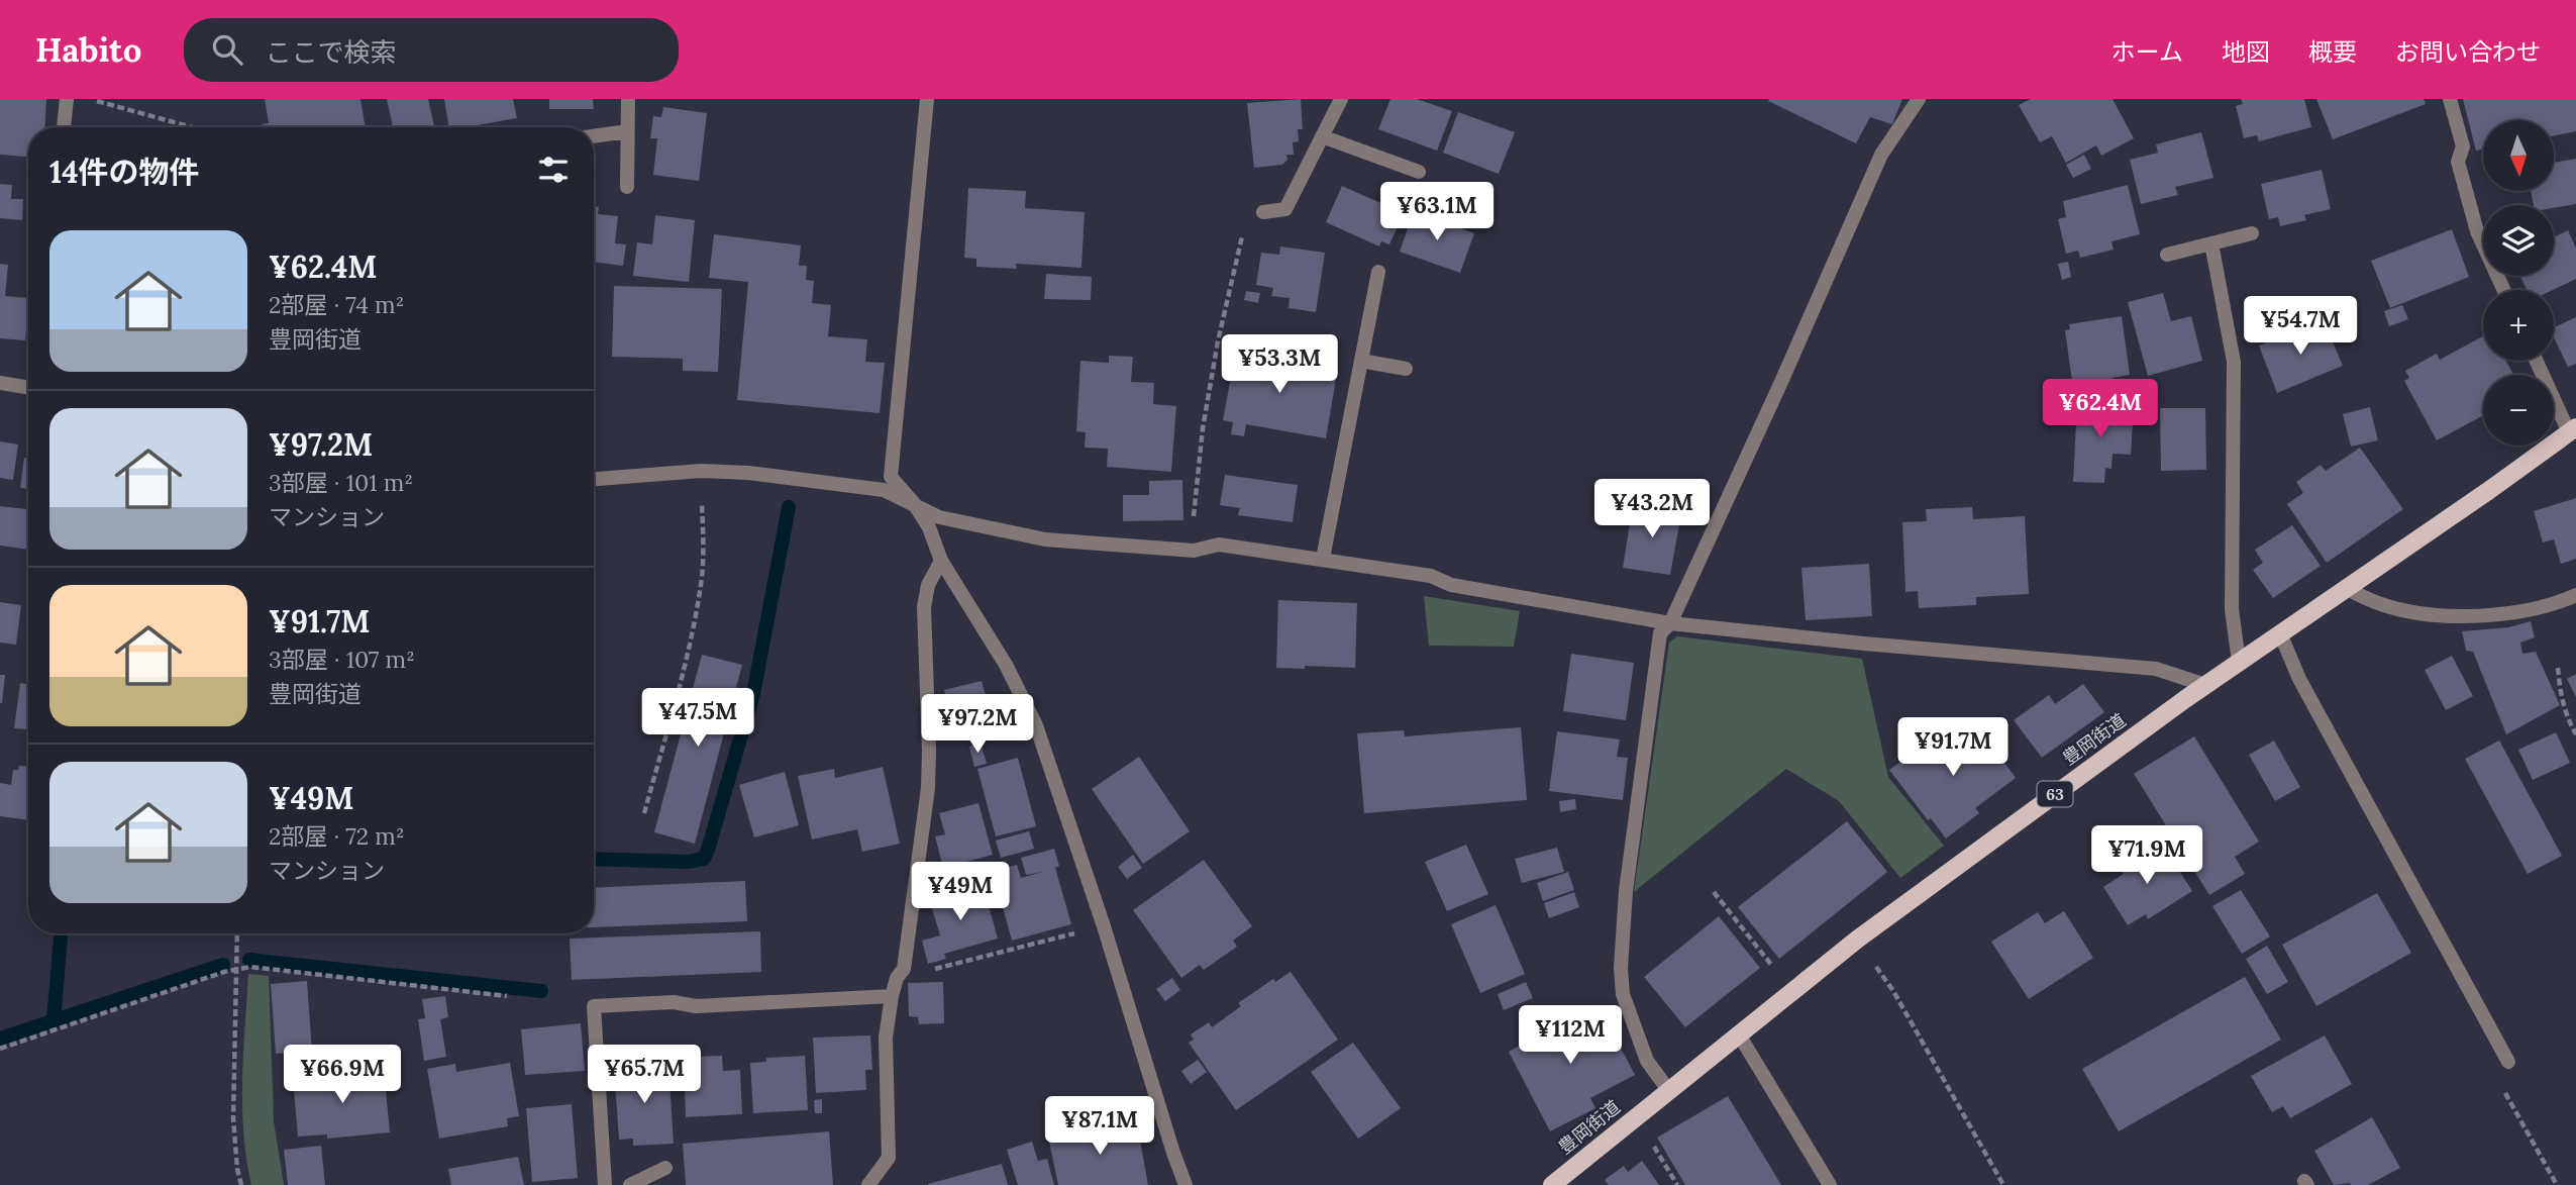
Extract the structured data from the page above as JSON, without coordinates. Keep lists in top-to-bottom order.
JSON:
{
  "streets": {
    "main road": ["豊岡街道", "63"]
  },
  "north": "bottom",
  "page": {
    "header": "Habito",
    "search": "ここで検索",
    "nav": [
      "ホーム",
      "地図",
      "概要",
      "お問い合わせ"
    ],
    "map_buttons": ["+", "−"],
    "heading": "14件の物件",
    "price": [
      "¥63.1M",
      "¥54.7M",
      "¥53.3M",
      "¥62.4M",
      "¥43.2M",
      "¥47.5M",
      "¥97.2M",
      "¥91.7M",
      "¥71.9M",
      "¥49M",
      "¥112M",
      "¥66.9M",
      "¥65.7M",
      "¥87.1M"
    ],
    "list": [
      {
        "name": "¥62.4M",
        "note": "2部屋 · 74 m² · 豊岡街道"
      },
      {
        "name": "¥97.2M",
        "note": "3部屋 · 101 m² · マンション"
      },
      {
        "name": "¥91.7M",
        "note": "3部屋 · 107 m² · 豊岡街道"
      },
      {
        "name": "¥49M",
        "note": "2部屋 · 72 m² · マンション"
      }
    ]
  }
}
